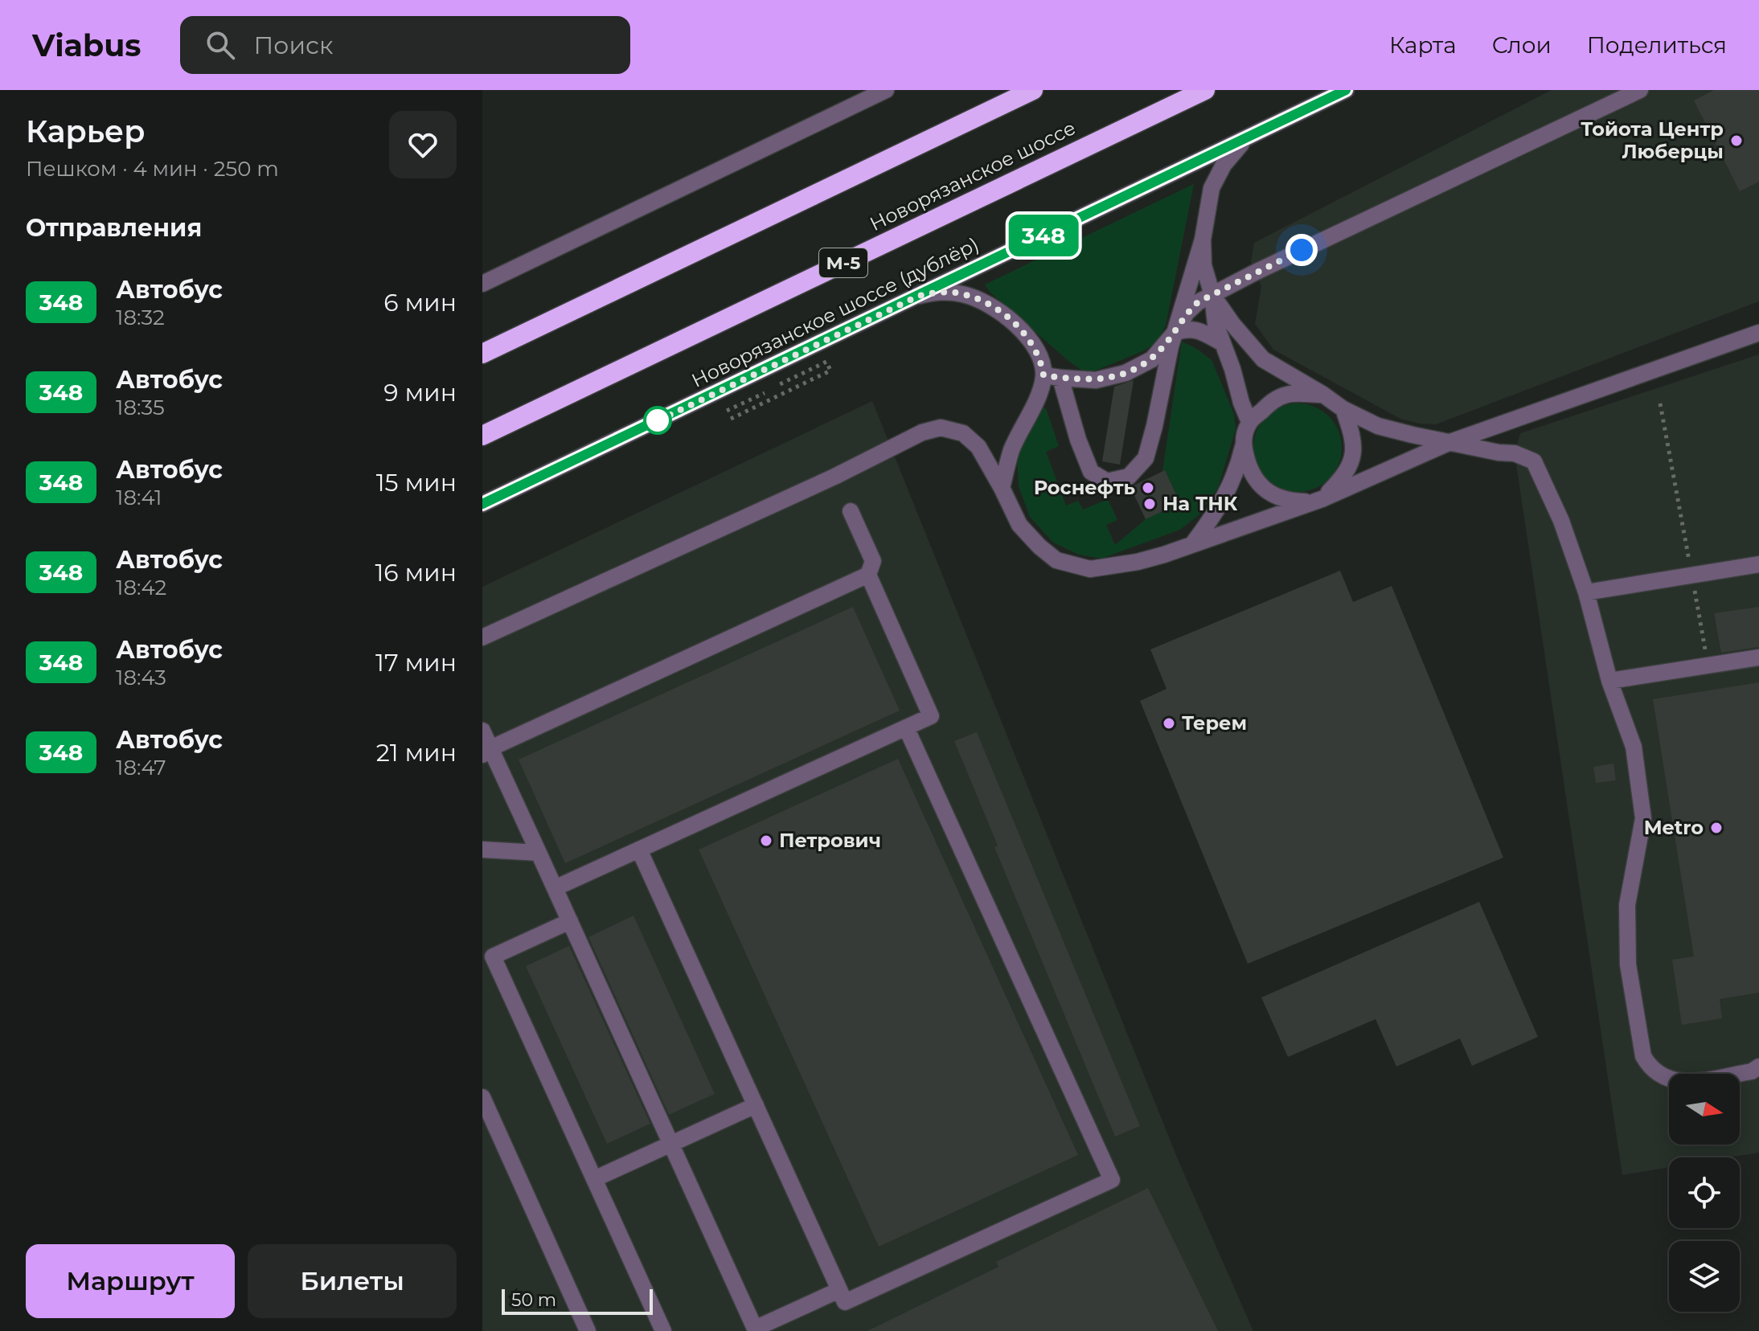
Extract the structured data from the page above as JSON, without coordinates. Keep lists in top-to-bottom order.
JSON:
{
  "streets": {
    "highway": ["Новорязанское шоссе", "М-5"],
    "street": ["Новорязанское шоссе (дублёр)"]
  },
  "places": [
    "Тойота Центр Люберцы",
    "Роснефть",
    "На ТНК",
    "Терем",
    "Metro",
    "Петрович"
  ],
  "lines": ["bus line 348"],
  "scale_bar": "50 m",
  "north": "right",
  "page": {
    "header": "Viabus",
    "search": "Поиск",
    "nav": ["Карта", "Слои", "Поделиться"],
    "heading": [
      ["Карьер", "Пешком · 4 мин · 250 m"],
      "Отправления"
    ],
    "on_map": "348",
    "list": [
      {
        "mark": "348",
        "name": "Автобус",
        "note": "18:32",
        "value": "6 мин"
      },
      {
        "mark": "348",
        "name": "Автобус",
        "note": "18:35",
        "value": "9 мин"
      },
      {
        "mark": "348",
        "name": "Автобус",
        "note": "18:41",
        "value": "15 мин"
      },
      {
        "mark": "348",
        "name": "Автобус",
        "note": "18:42",
        "value": "16 мин"
      },
      {
        "mark": "348",
        "name": "Автобус",
        "note": "18:43",
        "value": "17 мин"
      },
      {
        "mark": "348",
        "name": "Автобус",
        "note": "18:47",
        "value": "21 мин"
      }
    ],
    "buttons": ["Маршрут", "Билеты"],
    "scale": "50 m"
  }
}
